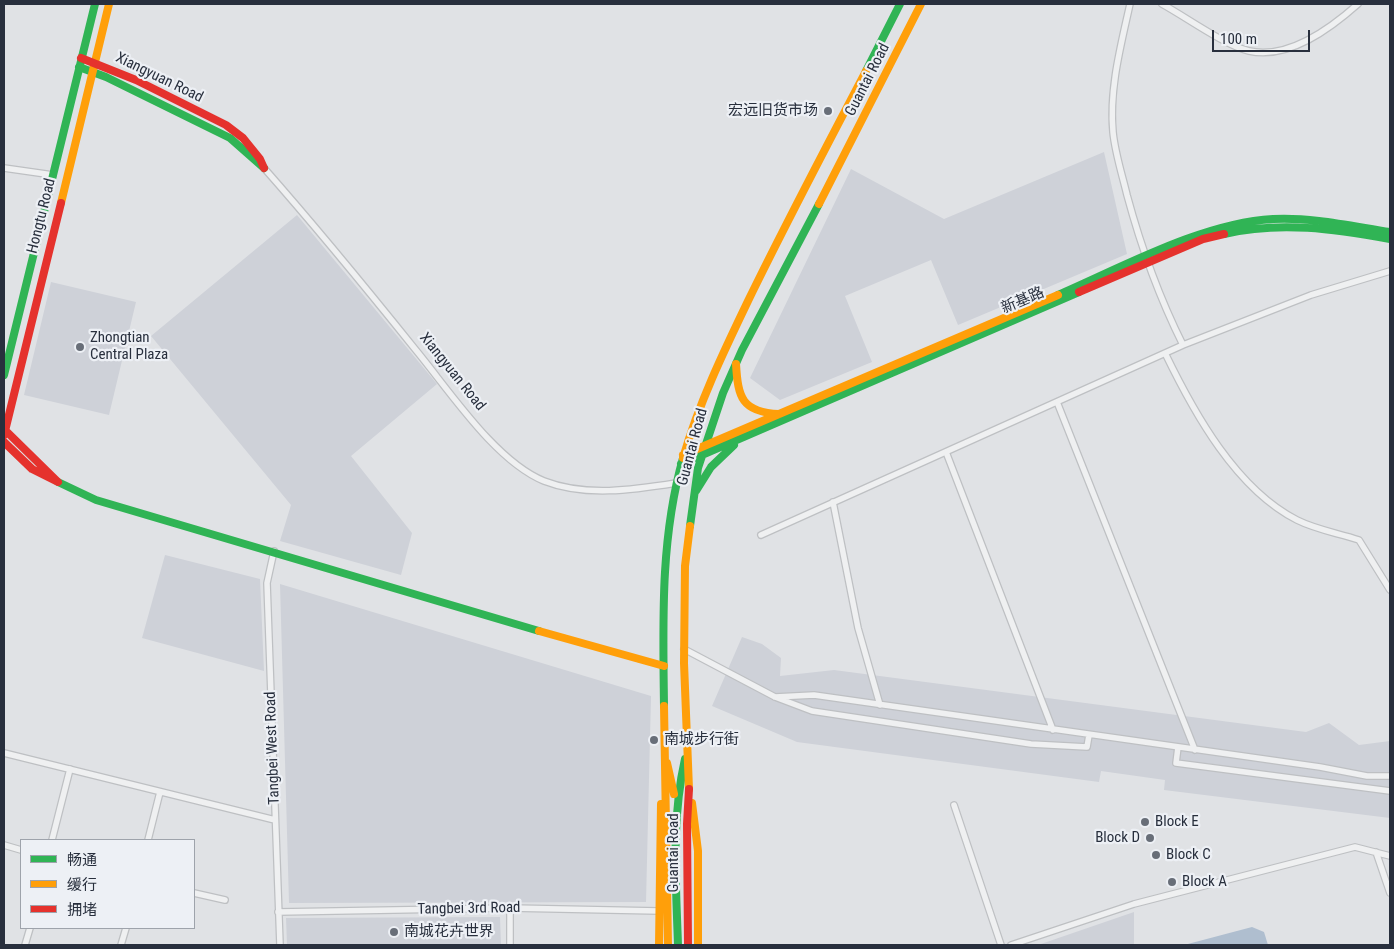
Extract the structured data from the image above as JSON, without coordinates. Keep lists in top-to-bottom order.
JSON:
{
  "streets": {
    "main road": [
      "Xiangyuan Road",
      "Guantai Road",
      "Hongtu Road",
      "新基路"
    ],
    "street": ["Tangbei West Road", "Tangbei 3rd Road"]
  },
  "crossings": [
    ["Xiangyuan Road", "Guantai Road"],
    ["Xiangyuan Road", "Hongtu Road"],
    ["Guantai Road", "新基路"],
    ["Tangbei West Road", "Tangbei 3rd Road"]
  ],
  "places": [
    "宏远旧货市场",
    "Zhongtian Central Plaza",
    "南城步行街",
    "Block E",
    "Block D",
    "Block C",
    "Block A",
    "南城花卉世界"
  ],
  "legend": ["畅通", "缓行", "拥堵"],
  "scale_bar": "100 m"
}
